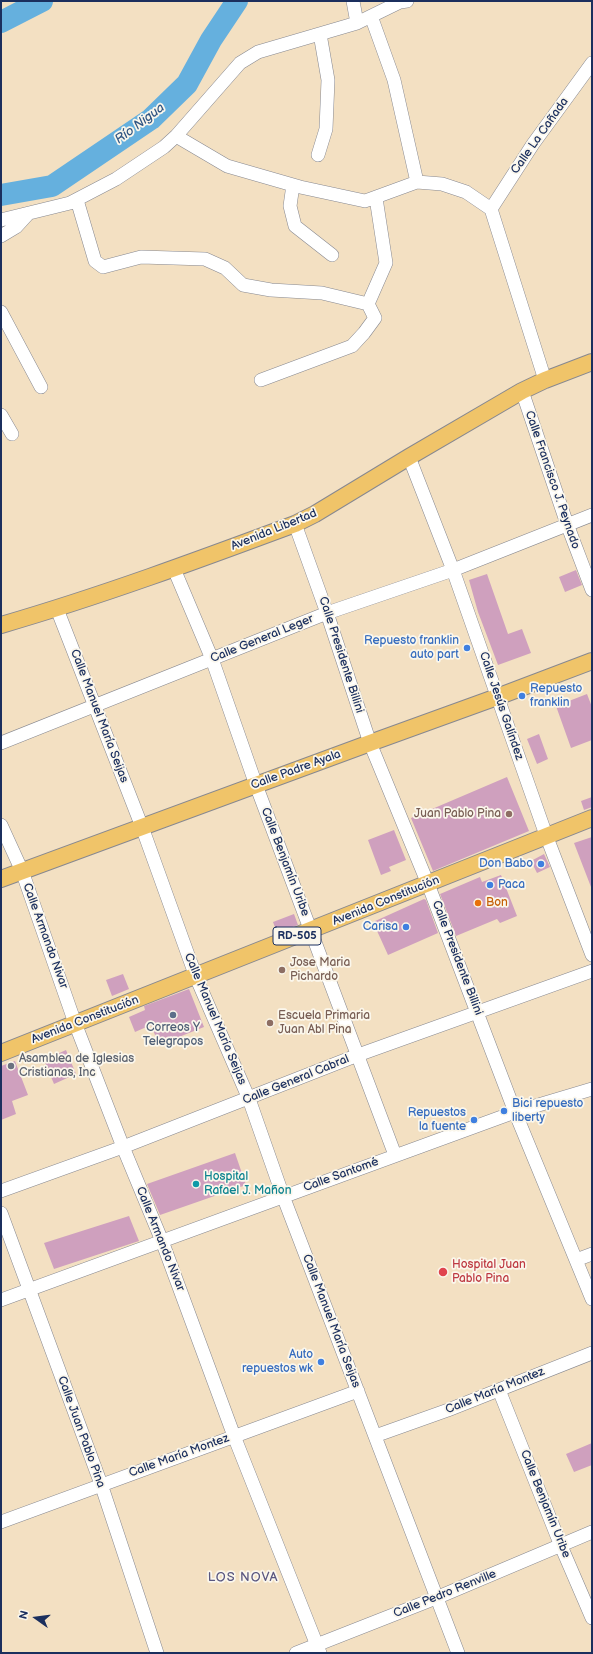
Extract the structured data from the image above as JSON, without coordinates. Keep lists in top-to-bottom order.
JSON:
{
  "streets": {
    "main road": [
      "Avenida Libertad",
      "Calle Padre Ayala",
      "Avenida Constitución",
      "RD-505"
    ],
    "street": [
      "Calle La Cañada",
      "Calle Francisco J. Peynado",
      "Calle General Leger",
      "Calle Presidente Billini",
      "Calle Jesús Galíndez",
      "Calle Manuel María Seijas",
      "Calle Benjamín Uribe",
      "Calle Armando Nivar",
      "Calle General Cabral",
      "Calle Santomé",
      "Calle María Montez",
      "Calle Juan Pablo Pina",
      "Calle Pedro Renville"
    ]
  },
  "crossings": [
    ["Calle Francisco J. Peynado", "Avenida Libertad"],
    ["Calle Francisco J. Peynado", "Calle General Leger"],
    ["Avenida Libertad", "Calle Presidente Billini"],
    ["Avenida Libertad", "Calle Jesús Galíndez"],
    ["Avenida Libertad", "Calle Manuel María Seijas"],
    ["Avenida Libertad", "Calle Benjamín Uribe"],
    ["Calle General Leger", "Calle Presidente Billini"],
    ["Calle General Leger", "Calle Jesús Galíndez"],
    ["Calle General Leger", "Calle Manuel María Seijas"],
    ["Calle General Leger", "Calle Benjamín Uribe"],
    ["Calle Presidente Billini", "Calle Padre Ayala"],
    ["Calle Presidente Billini", "Avenida Constitución"],
    ["Calle Presidente Billini", "Calle General Cabral"],
    ["Calle Presidente Billini", "Calle Santomé"],
    ["Calle Jesús Galíndez", "Calle Padre Ayala"],
    ["Calle Jesús Galíndez", "Avenida Constitución"],
    ["Calle Manuel María Seijas", "Calle Padre Ayala"],
    ["Calle Manuel María Seijas", "Avenida Constitución"],
    ["Calle Manuel María Seijas", "Calle General Cabral"],
    ["Calle Manuel María Seijas", "Calle Santomé"],
    ["Calle Manuel María Seijas", "Calle María Montez"],
    ["Calle Manuel María Seijas", "Calle Pedro Renville"],
    ["Calle Padre Ayala", "Calle Benjamín Uribe"],
    ["Calle Padre Ayala", "Calle Armando Nivar"],
    ["Calle Benjamín Uribe", "Avenida Constitución"],
    ["Calle Benjamín Uribe", "Calle General Cabral"],
    ["Calle Benjamín Uribe", "Calle Santomé"],
    ["Calle Benjamín Uribe", "Calle María Montez"],
    ["Calle Benjamín Uribe", "Calle Pedro Renville"],
    ["Avenida Constitución", "Calle Armando Nivar"],
    ["Calle Armando Nivar", "Calle General Cabral"],
    ["Calle Armando Nivar", "Calle Santomé"],
    ["Calle Armando Nivar", "Calle María Montez"],
    ["Calle Armando Nivar", "Calle Pedro Renville"],
    ["Calle Santomé", "Calle Juan Pablo Pina"],
    ["Calle María Montez", "Calle Juan Pablo Pina"]
  ],
  "districts": ["LOS NOVA"],
  "water": ["Río Nigua"],
  "places": [
    "Repuesto franklin auto part",
    "Repuesto franklin",
    "Juan Pablo Pina",
    "Don Babo",
    "Paca",
    "Bon",
    "Carisa",
    "Jose Maria Pichardo",
    "Correos Y Telegrapos",
    "Escuela Primaria Juan Abl Pina",
    "Asamblea de Iglesias Cristianas, Inc",
    "Bici repuesto liberty",
    "Repuestos la fuente",
    "Hospital Rafael J. Mañon",
    "Hospital Juan Pablo Pina",
    "Auto repuestos wk"
  ],
  "north": "left"
}
